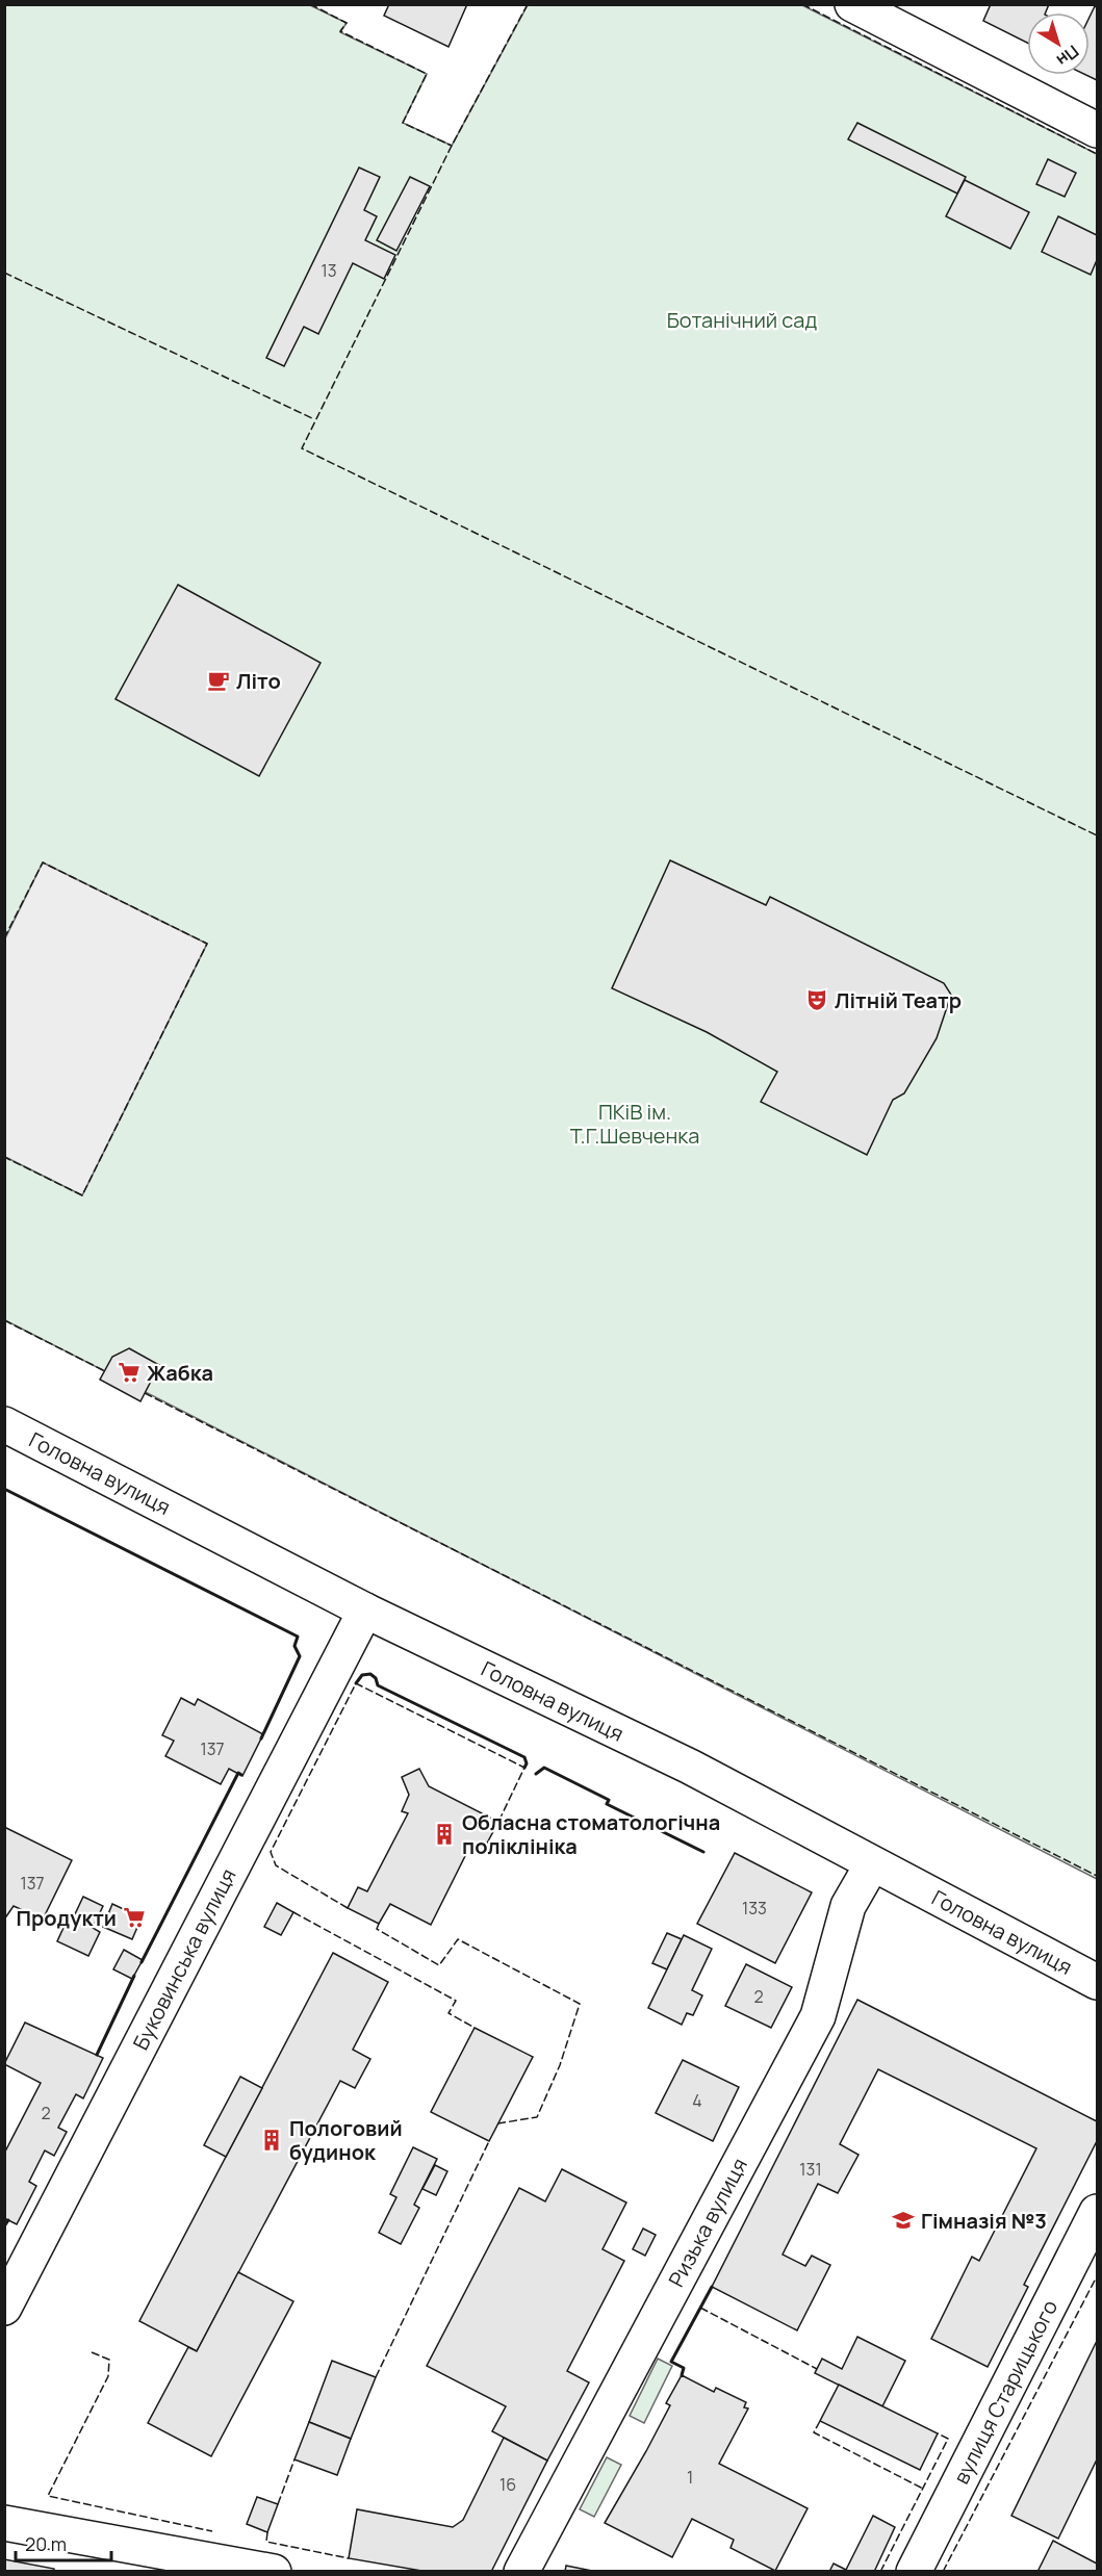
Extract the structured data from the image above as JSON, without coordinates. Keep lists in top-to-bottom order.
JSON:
{
  "streets": {
    "street": [
      "Головна вулиця",
      "Буковинська вулиця",
      "Ризька вулиця",
      "вулиця Старицького"
    ]
  },
  "crossings": [
    ["Головна вулиця", "Буковинська вулиця"],
    ["Головна вулиця", "Ризька вулиця"]
  ],
  "parks": ["Ботанічний сад", "ПКіВ ім. Т.Г.Шевченка"],
  "places": {
    "cafe": ["Літо"],
    "theatre": ["Літній Театр"],
    "supermarket": ["Жабка", "Продукти"],
    "building": ["Обласна стоматологічна поліклініка", "Пологовий будинок"],
    "school or university": ["Гімназія №3"]
  },
  "house_numbers": [
    "13",
    "137",
    "137",
    "133",
    "2",
    "4",
    "2",
    "131",
    "1",
    "16"
  ],
  "scale_bar": "20 m",
  "north": "bottom right"
}
